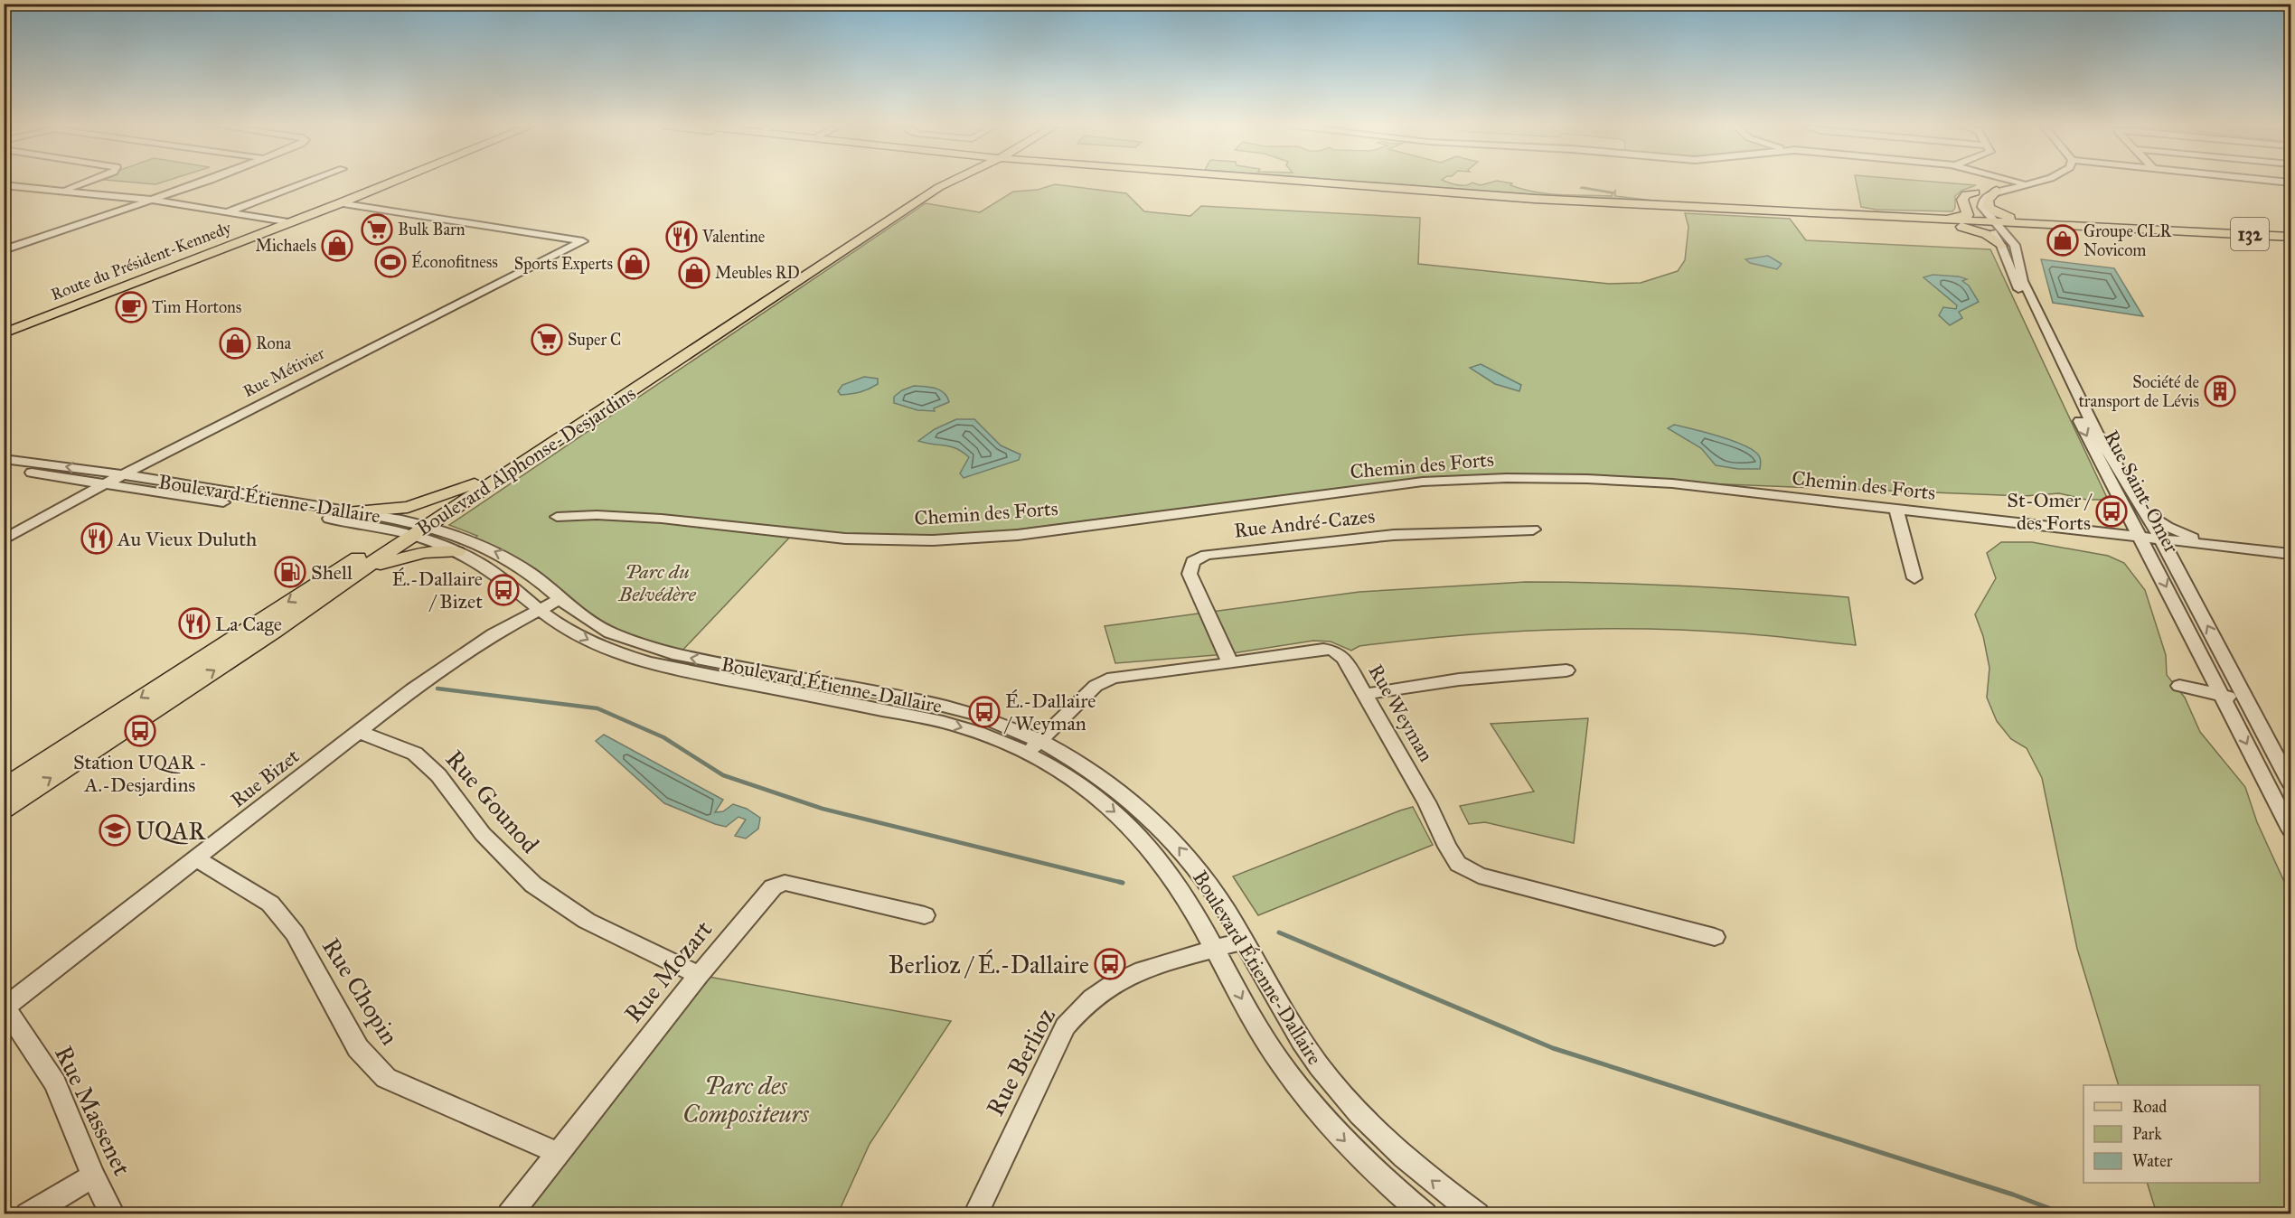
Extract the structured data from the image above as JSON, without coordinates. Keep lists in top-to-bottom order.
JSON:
{
  "streets": {
    "main road": ["132", "Route du Président-Kennedy", "Boulevard Alphonse-Desjardins"],
    "street": [
      "Rue Métivier",
      "Chemin des Forts",
      "Rue Saint-Omer",
      "Boulevard Étienne-Dallaire",
      "Rue André-Cazes",
      "Rue Weyman",
      "Rue Bizet",
      "Rue Gounod",
      "Rue Mozart",
      "Rue Chopin",
      "Rue Berlioz",
      "Rue Massenet"
    ]
  },
  "crossings": [
    ["132", "Rue Saint-Omer"],
    ["Route du Président-Kennedy", "Rue Métivier"],
    ["Rue Métivier", "Boulevard Étienne-Dallaire"],
    ["Boulevard Alphonse-Desjardins", "Boulevard Étienne-Dallaire"],
    ["Chemin des Forts", "Rue Saint-Omer"],
    ["Boulevard Étienne-Dallaire", "Rue Weyman"],
    ["Boulevard Étienne-Dallaire", "Rue Bizet"],
    ["Boulevard Étienne-Dallaire", "Rue Berlioz"],
    ["Rue André-Cazes", "Rue Weyman"],
    ["Rue Bizet", "Rue Gounod"],
    ["Rue Bizet", "Rue Chopin"],
    ["Rue Bizet", "Rue Massenet"],
    ["Rue Gounod", "Rue Mozart"],
    ["Rue Mozart", "Rue Chopin"]
  ],
  "parks": ["Parc du Belvédère", "Parc des Compositeurs"],
  "places": {
    "supermarket": ["Bulk Barn", "Super C"],
    "restaurant": ["Valentine", "Au Vieux Duluth", "La Cage"],
    "shop": [
      "Groupe CLR Novicom",
      "Michaels",
      "Sports Experts",
      "Meubles RD",
      "Rona"
    ],
    "sports": ["Éconofitness"],
    "cafe": ["Tim Hortons"],
    "building": ["Société de transport de Lévis"],
    "bus stop": [
      "St-Omer / des Forts",
      "É.-Dallaire / Bizet",
      "É.-Dallaire / Weyman",
      "Station UQAR - A.-Desjardins",
      "Berlioz / É.-Dallaire"
    ],
    "fuel station": ["Shell"],
    "school or university": ["UQAR"]
  },
  "legend": ["Road", "Park", "Water"]
}
